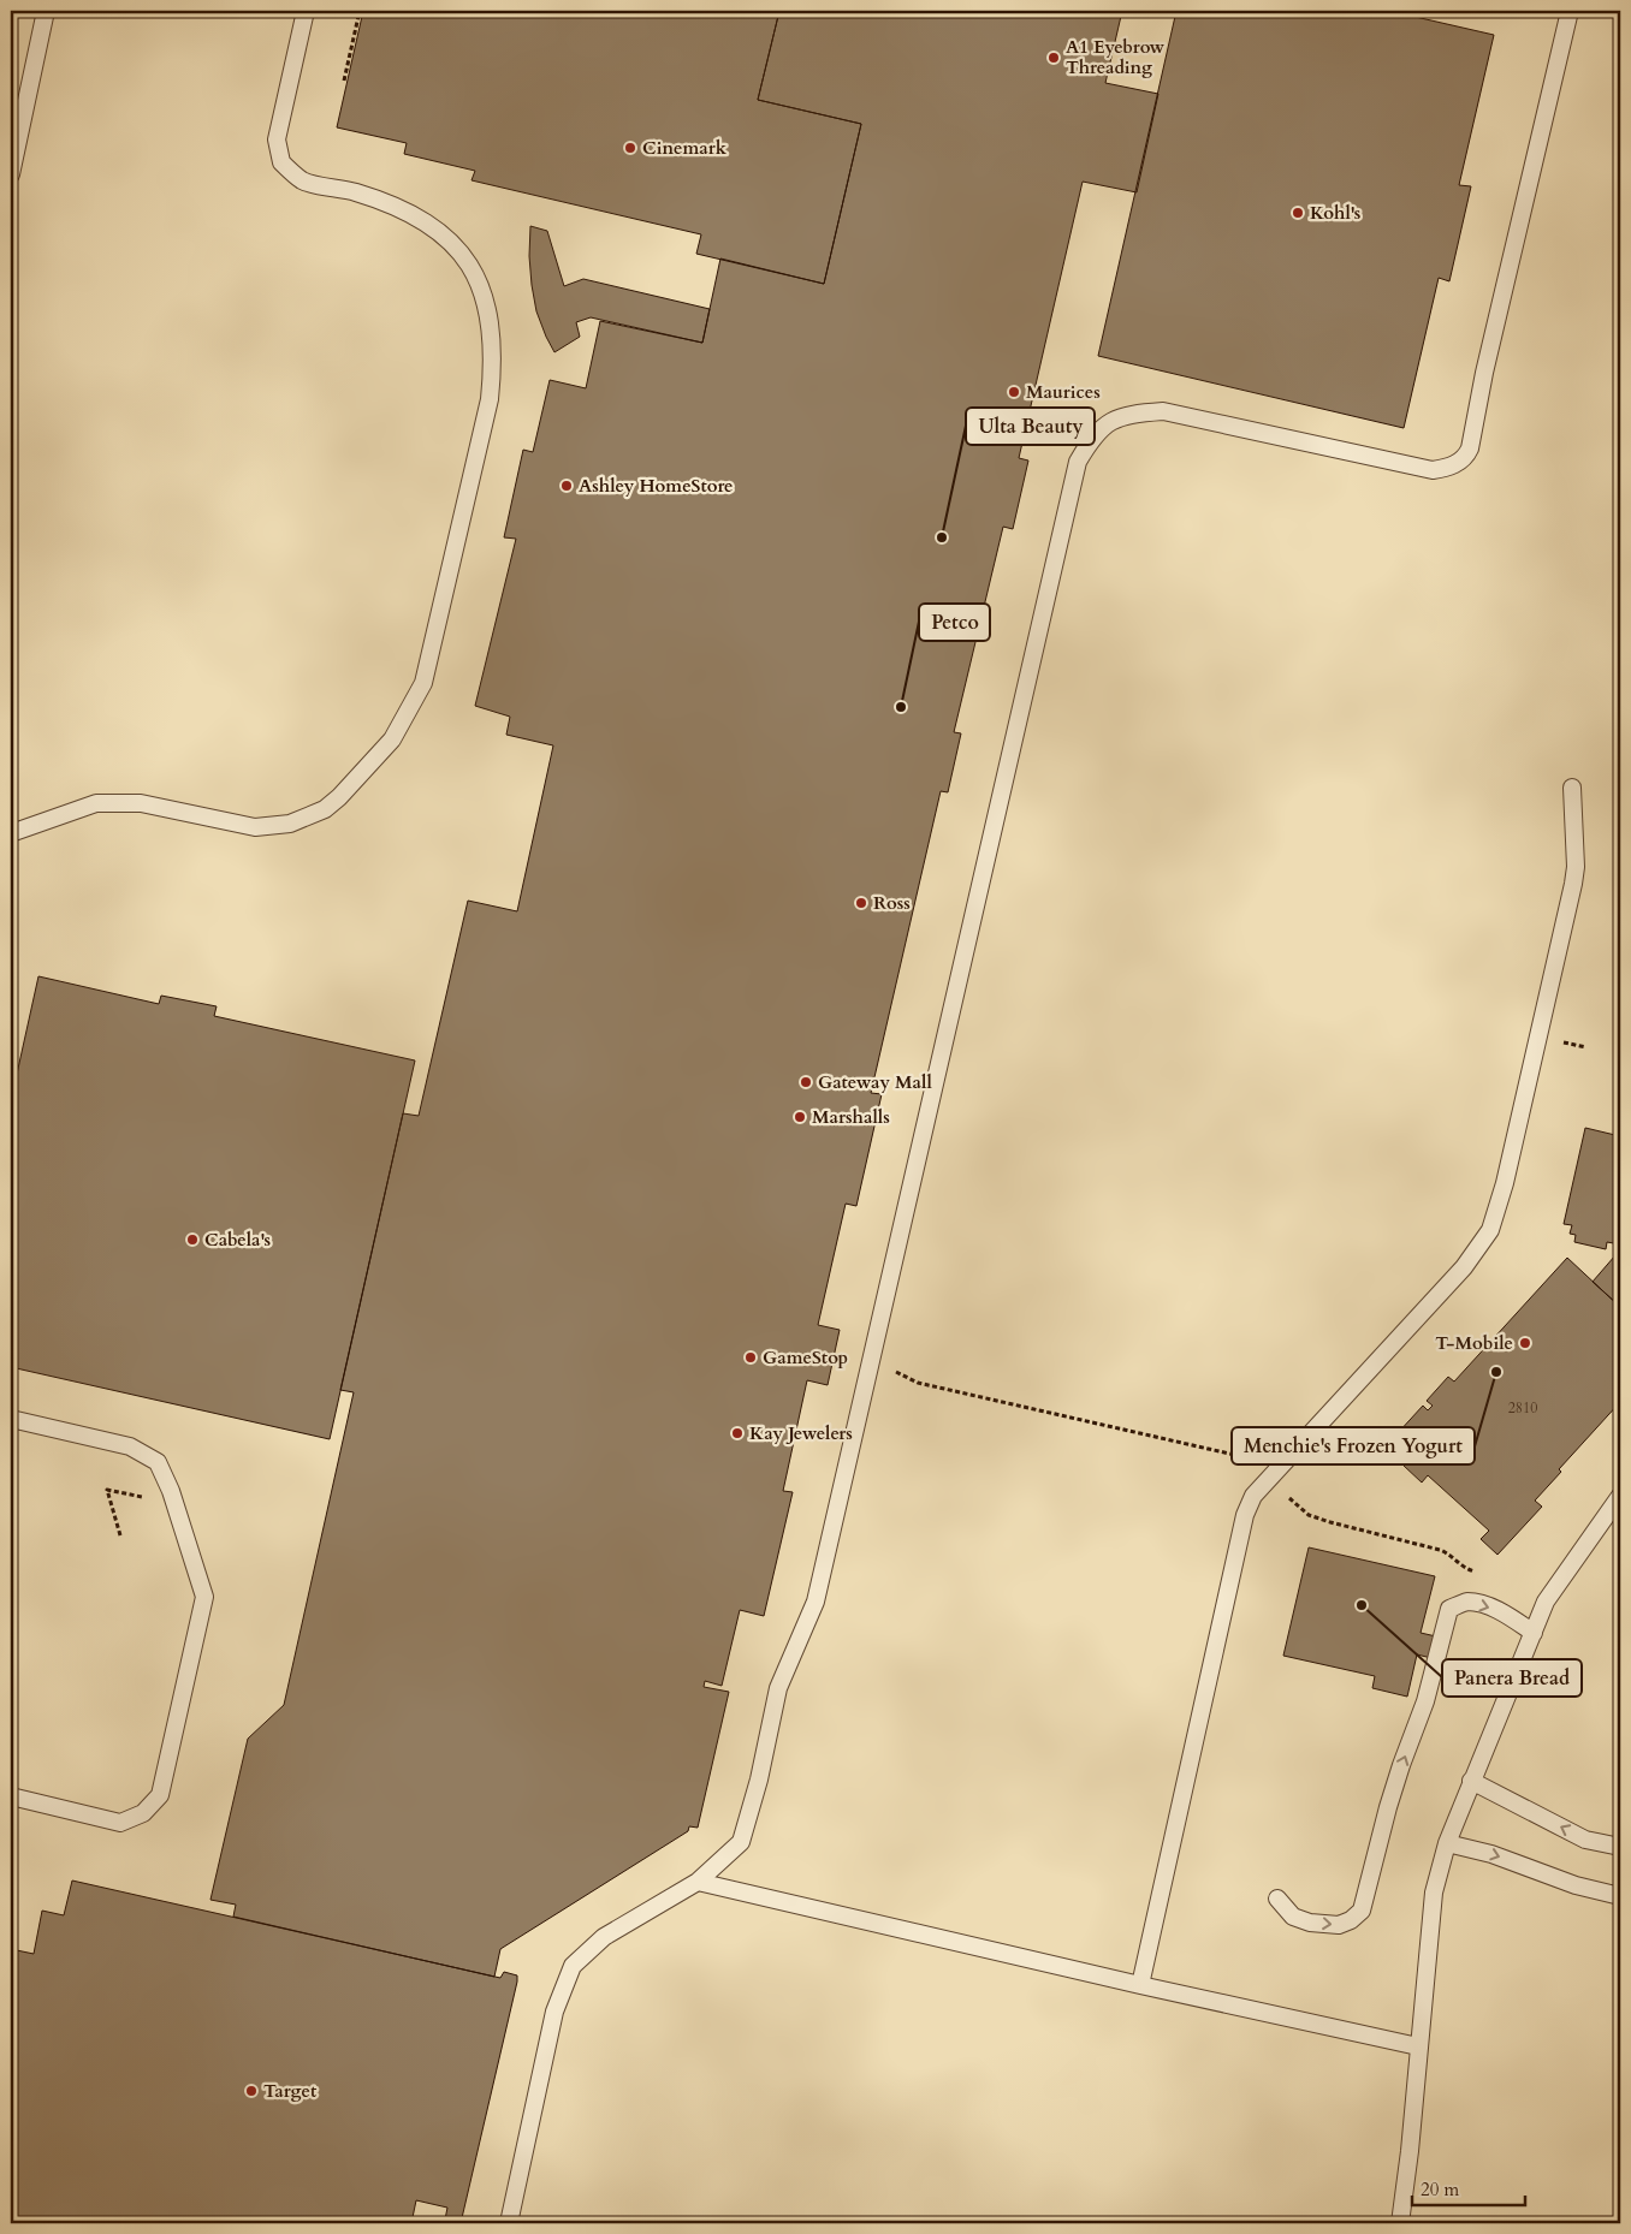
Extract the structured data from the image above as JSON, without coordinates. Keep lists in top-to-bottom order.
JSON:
{
  "places": [
    "A1 Eyebrow Threading",
    "Cinemark",
    "Kohl's",
    "Maurices",
    "Ashley HomeStore",
    "Ulta Beauty",
    "Petco",
    "Ross",
    "Gateway Mall",
    "Marshalls",
    "Cabela's",
    "T-Mobile",
    "GameStop",
    "Menchie's Frozen Yogurt",
    "Kay Jewelers",
    "Panera Bread",
    "Target"
  ],
  "house_numbers": ["2810"],
  "scale_bar": "20 m"
}
